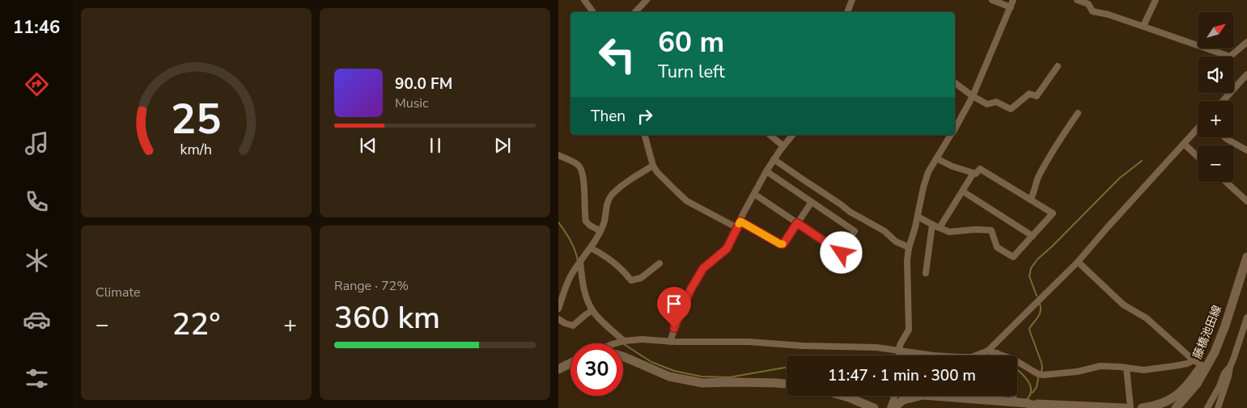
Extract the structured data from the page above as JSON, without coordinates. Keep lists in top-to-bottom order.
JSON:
{
  "streets": {
    "street": ["藤橋池田線"]
  },
  "north": "top right",
  "page": {
    "tabs": "11:46",
    "map_buttons": ["+", "−"],
    "turn": ["60 m", "Turn left"],
    "song": ["90.0 FM", "Music"],
    "then": "Then",
    "tile": [
      "Climate",
      ["Range · 72%", "360 km"]
    ],
    "heat": ["−", "22°", "+"],
    "limit": "30",
    "trip": "11:47 · 1 min · 300 m",
    "gauge": ["25", "km/h"]
  }
}
